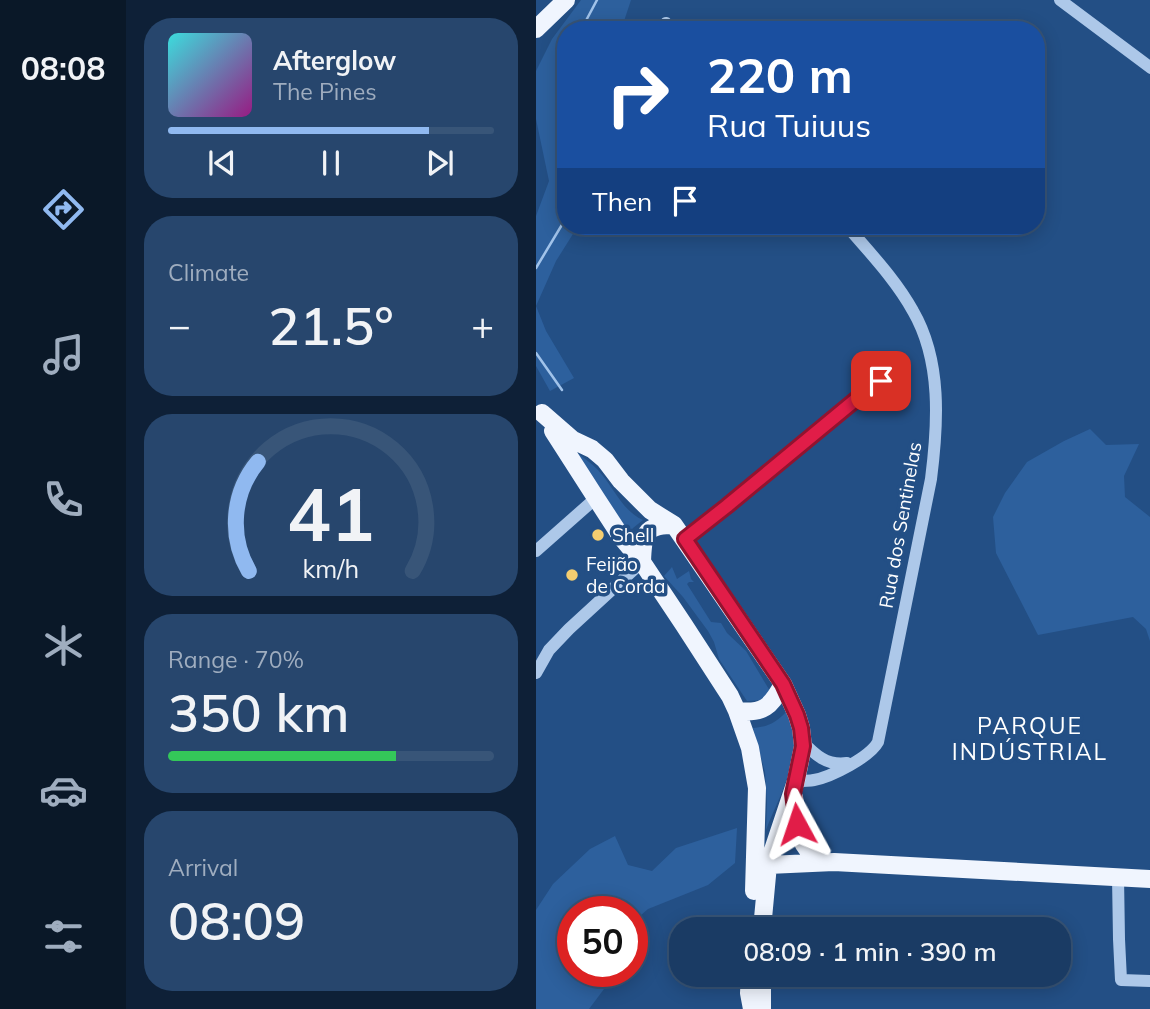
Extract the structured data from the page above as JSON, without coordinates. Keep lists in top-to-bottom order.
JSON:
{
  "streets": {
    "street": ["Rua dos Sentinelas"]
  },
  "districts": ["PARQUE INDÚSTRIAL"],
  "places": ["Shell", "Feijão de Corda"],
  "page": {
    "tabs": "08:08",
    "turn": ["220 m", "Rua Tuiuus"],
    "song": ["Afterglow", "The Pines"],
    "then": "Then",
    "tile": [
      "Climate",
      ["Range · 70%", "350 km"],
      ["Arrival", "08:09"]
    ],
    "heat": ["−", "21.5°", "+"],
    "limit": "50",
    "trip": "08:09 · 1 min · 390 m",
    "gauge": ["41", "km/h"]
  }
}
